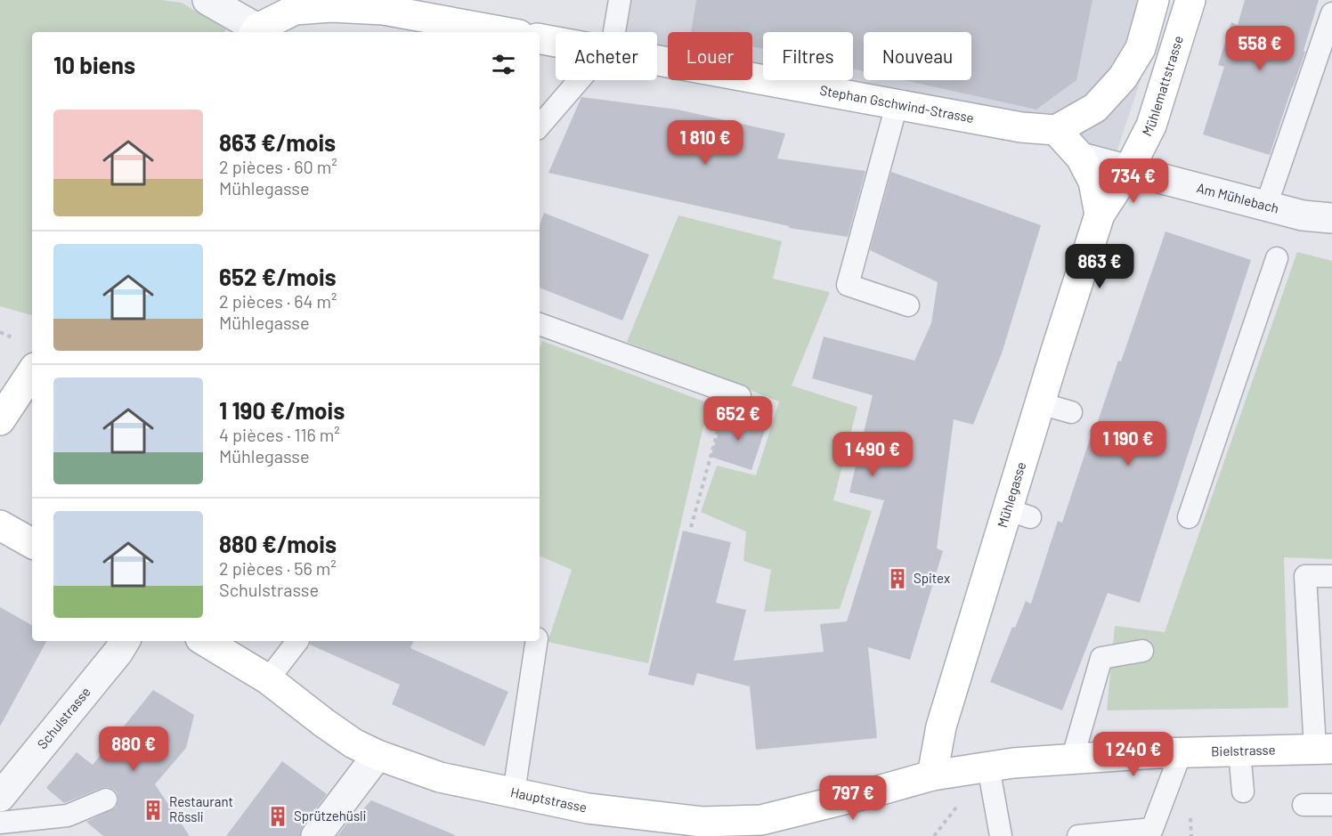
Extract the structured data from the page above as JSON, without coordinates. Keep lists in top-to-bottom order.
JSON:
{
  "streets": {
    "main road": [
      "Mühlemattstrasse",
      "Stephan Gschwind-Strasse",
      "Mühlegasse",
      "Bielstrasse",
      "Hauptstrasse"
    ],
    "street": ["Am Mühlebach", "Schulstrasse"]
  },
  "crossings": [
    ["Mühlemattstrasse", "Am Mühlebach"],
    ["Mühlemattstrasse", "Mühlegasse"],
    ["Stephan Gschwind-Strasse", "Mühlegasse"],
    ["Am Mühlebach", "Mühlegasse"],
    ["Mühlegasse", "Bielstrasse"],
    ["Mühlegasse", "Hauptstrasse"],
    ["Bielstrasse", "Hauptstrasse"]
  ],
  "places": {
    "building": ["Spitex", "Restaurant Rössli", "Sprützehüsli"]
  },
  "page": {
    "price": [
      "558 €",
      "1 810 €",
      "734 €",
      "863 €",
      "652 €",
      "1 190 €",
      "1 490 €",
      "880 €",
      "1 240 €",
      "797 €"
    ],
    "chip": [
      "Acheter",
      "Louer",
      "Filtres",
      "Nouveau"
    ],
    "heading": "10 biens",
    "list": [
      {
        "name": "863 €/mois",
        "note": "2 pièces · 60 m² · Mühlegasse"
      },
      {
        "name": "652 €/mois",
        "note": "2 pièces · 64 m² · Mühlegasse"
      },
      {
        "name": "1 190 €/mois",
        "note": "4 pièces · 116 m² · Mühlegasse"
      },
      {
        "name": "880 €/mois",
        "note": "2 pièces · 56 m² · Schulstrasse"
      }
    ]
  }
}
